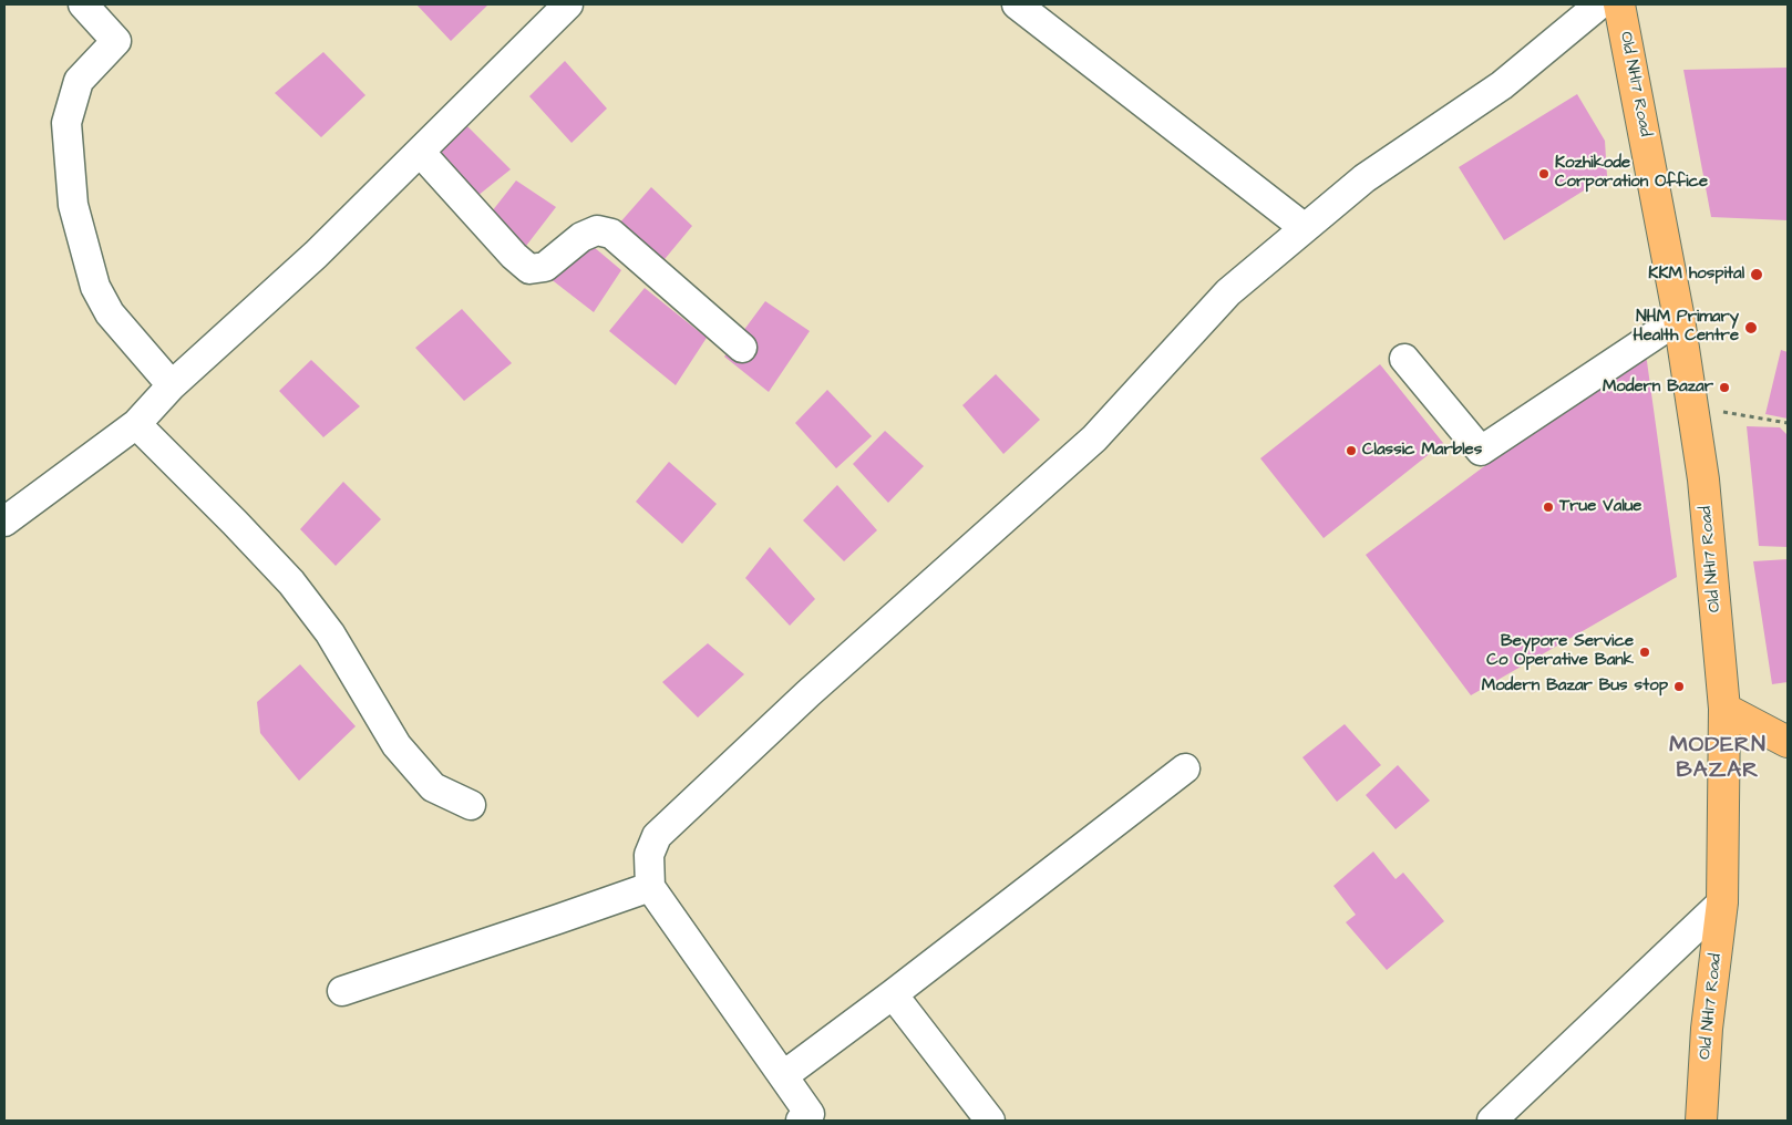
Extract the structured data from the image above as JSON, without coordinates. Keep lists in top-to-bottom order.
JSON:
{
  "streets": {
    "main road": ["Old NH17 Road"]
  },
  "districts": ["MODERN BAZAR"],
  "places": [
    "Kozhikode Corporation Office",
    "KKM hospital",
    "NHM Primary Health Centre",
    "Modern Bazar",
    "Classic Marbles",
    "True Value",
    "Beypore Service Co Operative Bank",
    "Modern Bazar Bus stop"
  ]
}
